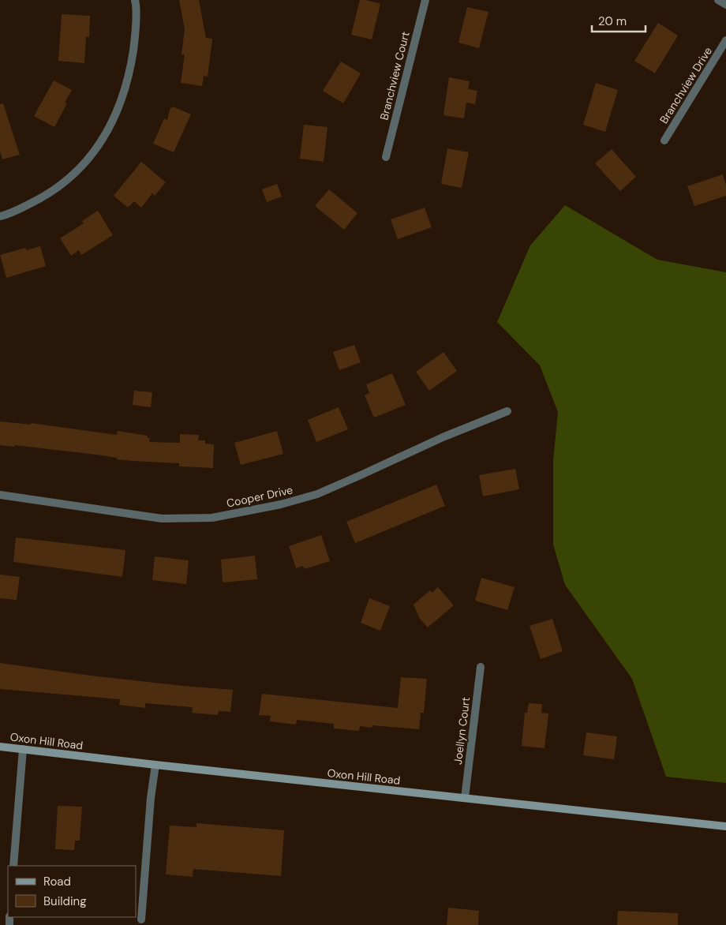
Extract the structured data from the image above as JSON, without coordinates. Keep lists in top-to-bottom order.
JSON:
{
  "streets": {
    "main road": ["Oxon Hill Road"],
    "street": [
      "Branchview Court",
      "Branchview Drive",
      "Cooper Drive",
      "Joellyn Court"
    ]
  },
  "crossings": [
    ["Joellyn Court", "Oxon Hill Road"]
  ],
  "legend": ["Road", "Building"],
  "scale_bar": "20 m"
}
